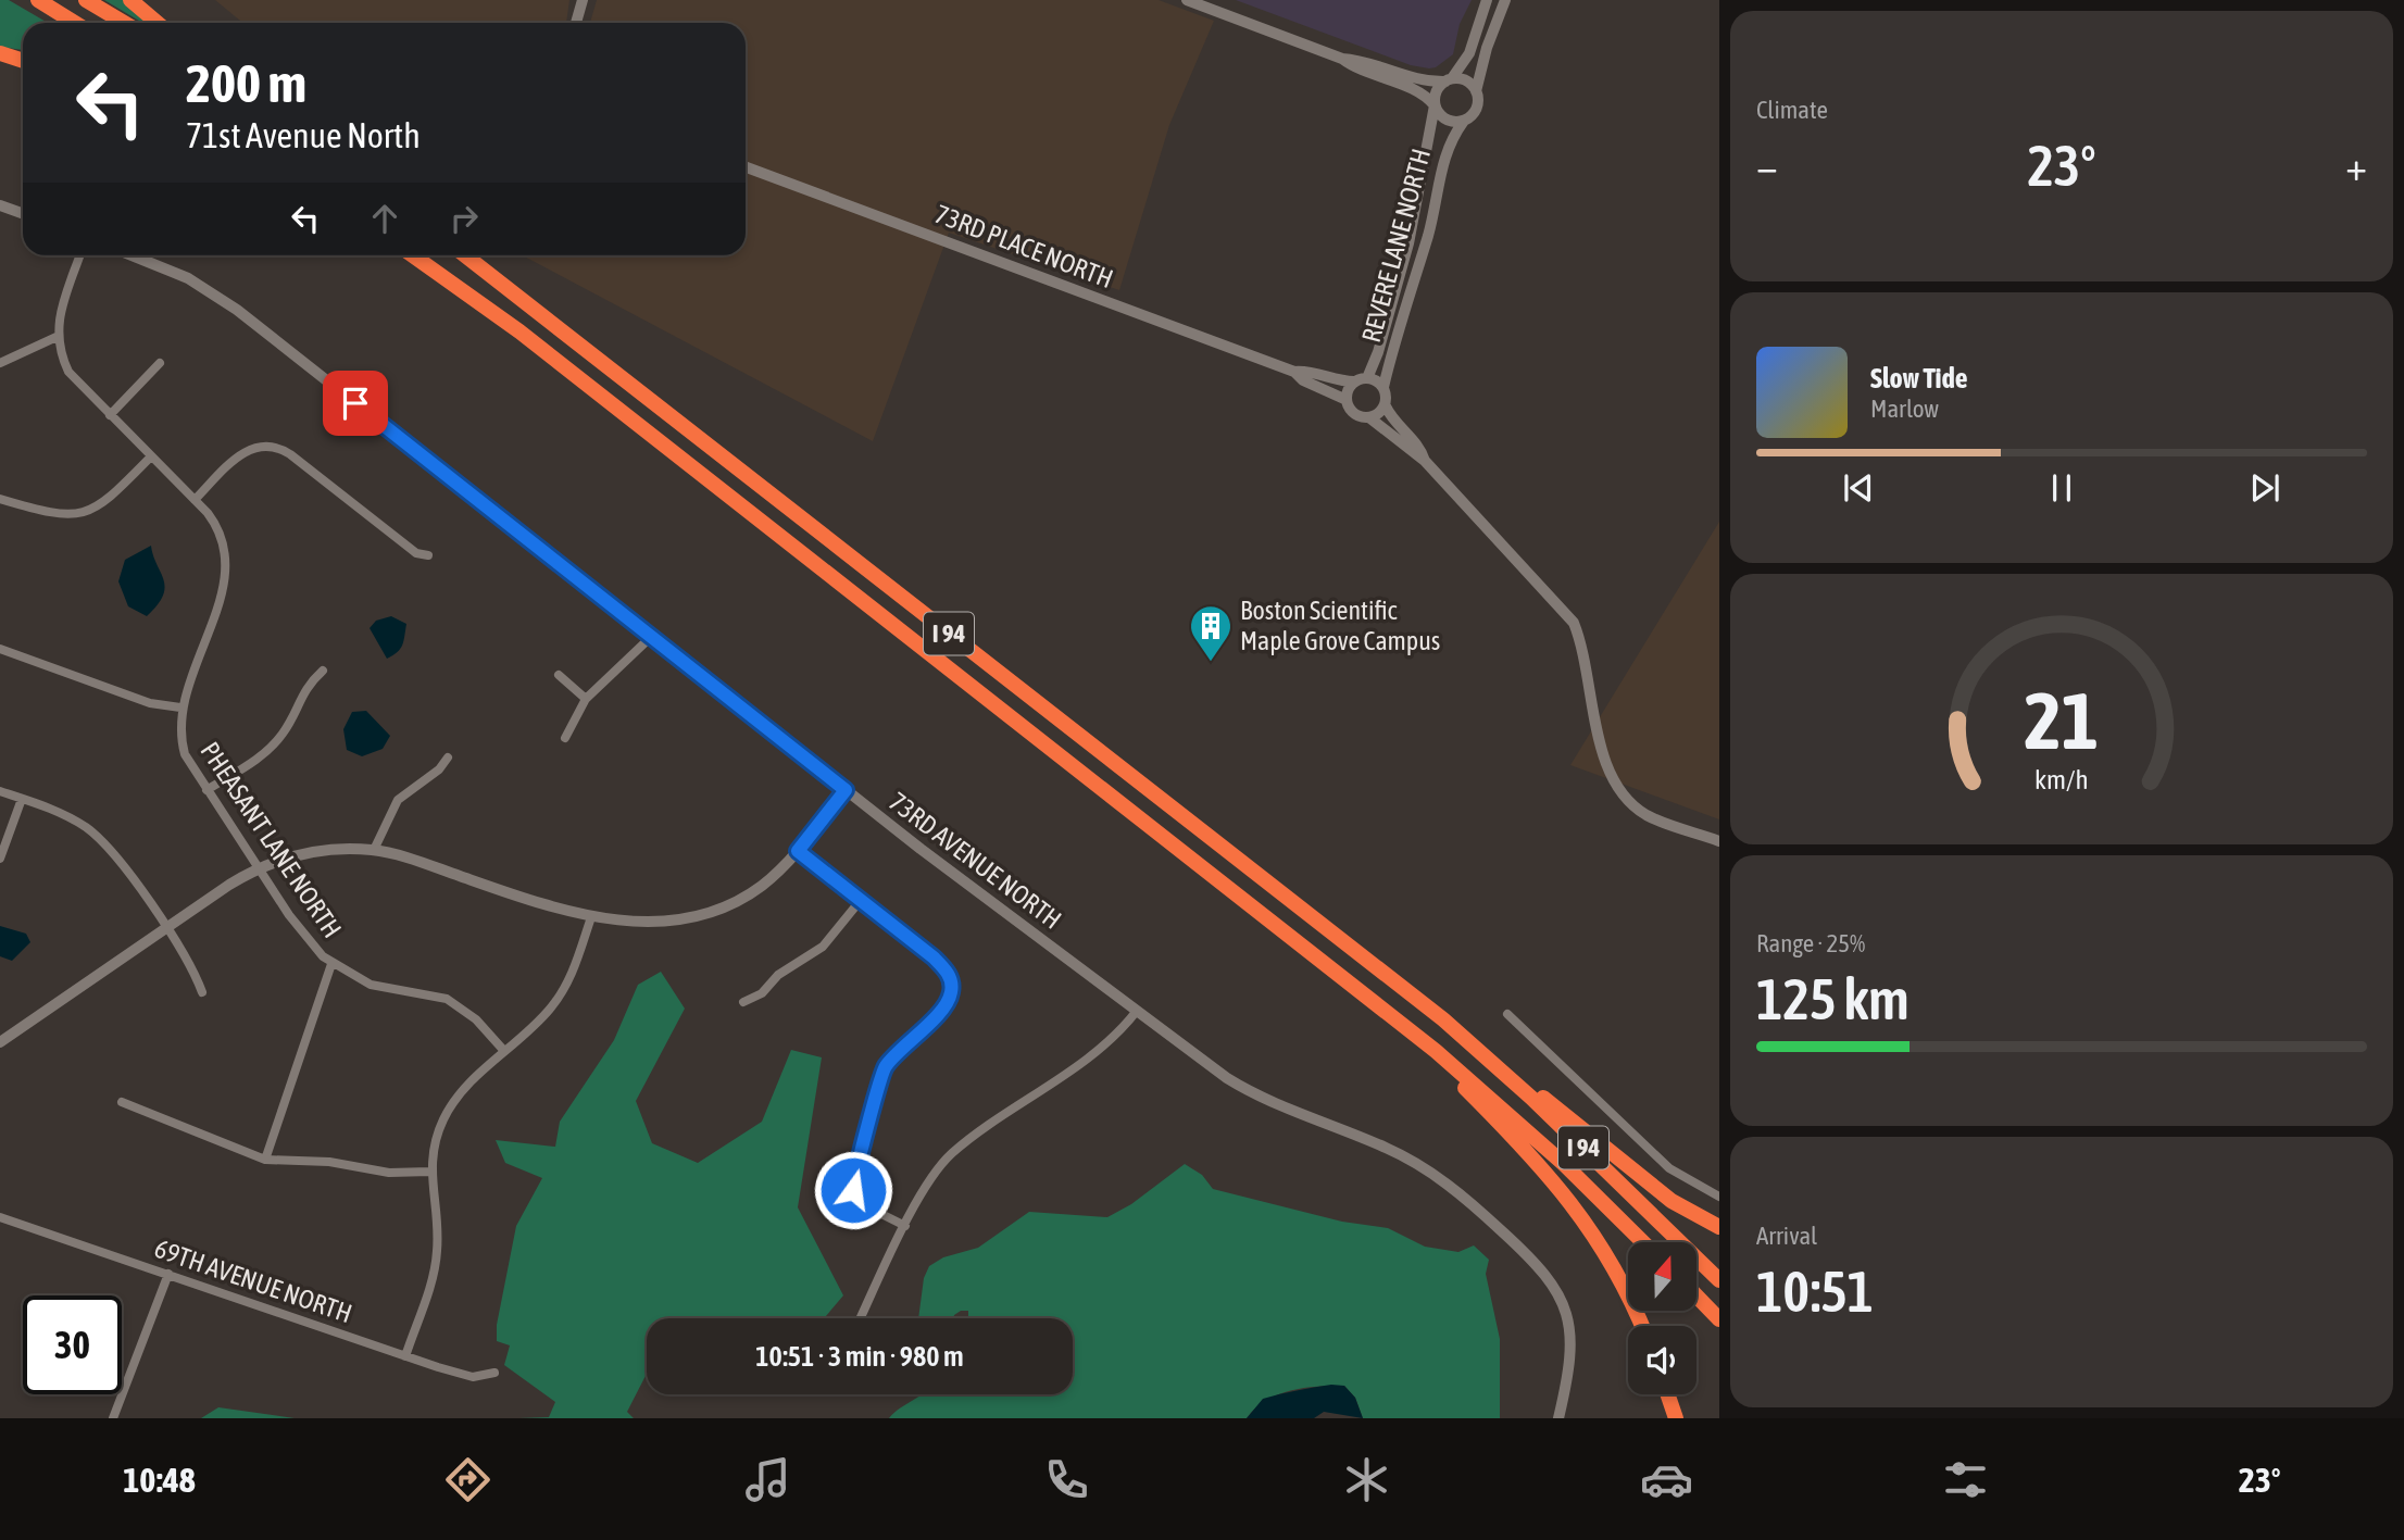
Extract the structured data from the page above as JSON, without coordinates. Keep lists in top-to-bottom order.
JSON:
{
  "streets": {
    "highway": ["I 94"],
    "street": [
      "REVERE LANE NORTH",
      "73RD PLACE NORTH",
      "PHEASANT LANE NORTH",
      "73RD AVENUE NORTH",
      "69TH AVENUE NORTH"
    ]
  },
  "crossings": [
    ["REVERE LANE NORTH", "73RD PLACE NORTH"]
  ],
  "places": {
    "building": ["Boston Scientific Maple Grove Campus"]
  },
  "north": "top",
  "page": {
    "tile": [
      "Climate",
      ["Range · 25%", "125 km"],
      ["Arrival", "10:51"]
    ],
    "turn": ["200 m", "71st Avenue North"],
    "heat": ["−", "23°", "+"],
    "song": ["Slow Tide", "Marlow"],
    "limit": "30",
    "trip": "10:51 · 3 min · 980 m",
    "tabs": ["10:48", "23°"],
    "gauge": ["21", "km/h"]
  }
}
